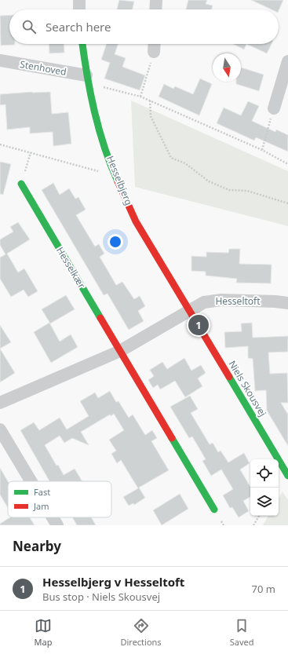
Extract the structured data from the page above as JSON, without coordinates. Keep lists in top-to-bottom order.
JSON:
{
  "streets": {
    "street": [
      "Stenhoved",
      "Hesselbjerg",
      "Hesselkær",
      "Hesseltoft",
      "Niels Skousvej"
    ]
  },
  "crossings": [
    ["Stenhoved", "Hesselbjerg"],
    ["Hesselbjerg", "Hesseltoft"],
    ["Hesselbjerg", "Niels Skousvej"],
    ["Hesseltoft", "Niels Skousvej"]
  ],
  "legend": ["Fast", "Jam"],
  "north": "bottom",
  "page": {
    "search": "Search here",
    "pins": "1",
    "heading": "Nearby",
    "list": [
      {
        "mark": "1",
        "name": "Hesselbjerg v Hesseltoft",
        "note": "Bus stop · Niels Skousvej",
        "value": "70 m"
      }
    ],
    "nav": ["Map", "Directions", "Saved"]
  }
}
